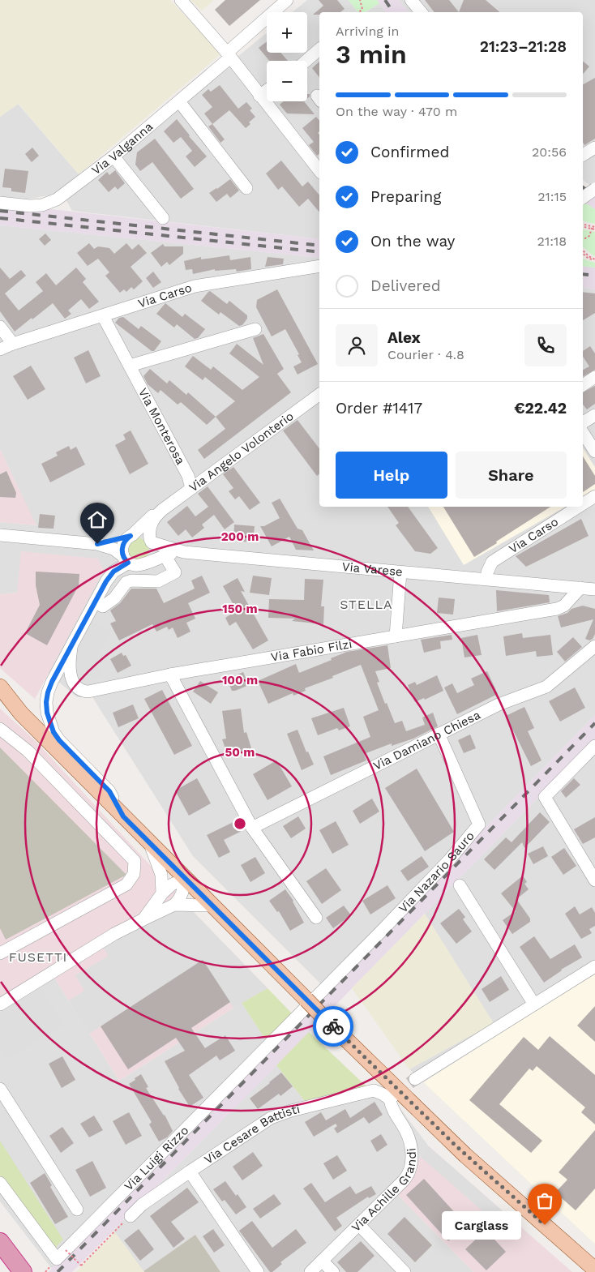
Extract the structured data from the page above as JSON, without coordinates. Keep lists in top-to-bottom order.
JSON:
{
  "streets": {
    "street": [
      "Via Valganna",
      "Via Carso",
      "Via Monterosa",
      "Via Angelo Volonterio",
      "Via Varese",
      "Via Fabio Filzi",
      "Via Damiano Chiesa",
      "Via Nazario Sauro",
      "Via Cesare Battisti",
      "Via Luigi Rizzo",
      "Via Achille Grandi"
    ]
  },
  "crossings": [
    ["Via Carso", "Via Monterosa"],
    ["Via Monterosa", "Via Angelo Volonterio"],
    ["Via Angelo Volonterio", "Via Varese"],
    ["Via Varese", "Via Fabio Filzi"],
    ["Via Damiano Chiesa", "Via Nazario Sauro"],
    ["Via Nazario Sauro", "Via Luigi Rizzo"],
    ["Via Cesare Battisti", "Via Achille Grandi"]
  ],
  "districts": ["STELLA", "FUSETTI"],
  "places": ["Carglass"],
  "page": {
    "map_buttons": ["+", "−"],
    "heading": ["3 min", "Arriving in", "21:23–21:28"],
    "panel": [
      "Alex",
      "Courier · 4.8",
      "Order #1417",
      "€22.42"
    ],
    "bar": "On the way · 470 m",
    "list": [
      ["Confirmed", "20:56"],
      ["Preparing", "21:15"],
      ["On the way", "21:18"],
      "Delivered"
    ],
    "buttons": ["Help", "Share"],
    "bubble": "Carglass"
  },
  "rings": [
    "200 m",
    "150 m",
    "100 m",
    "50 m"
  ]
}
